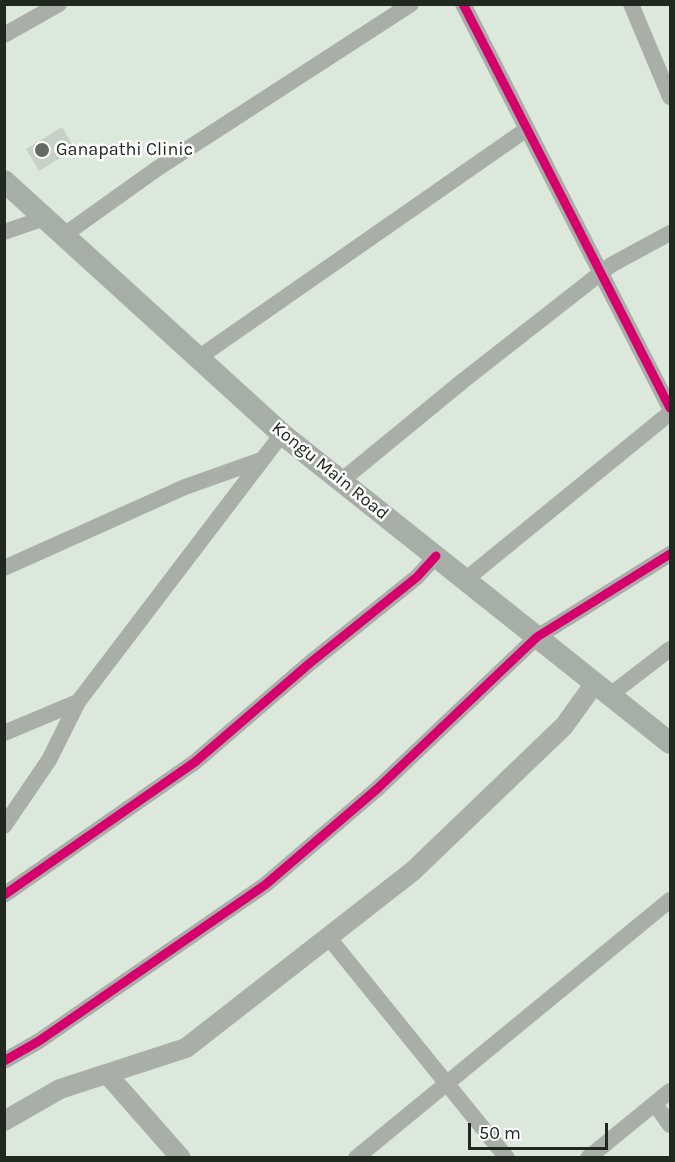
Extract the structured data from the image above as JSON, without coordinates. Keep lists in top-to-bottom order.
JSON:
{
  "streets": {
    "main road": ["Kongu Main Road"]
  },
  "places": ["Ganapathi Clinic"],
  "scale_bar": "50 m"
}
